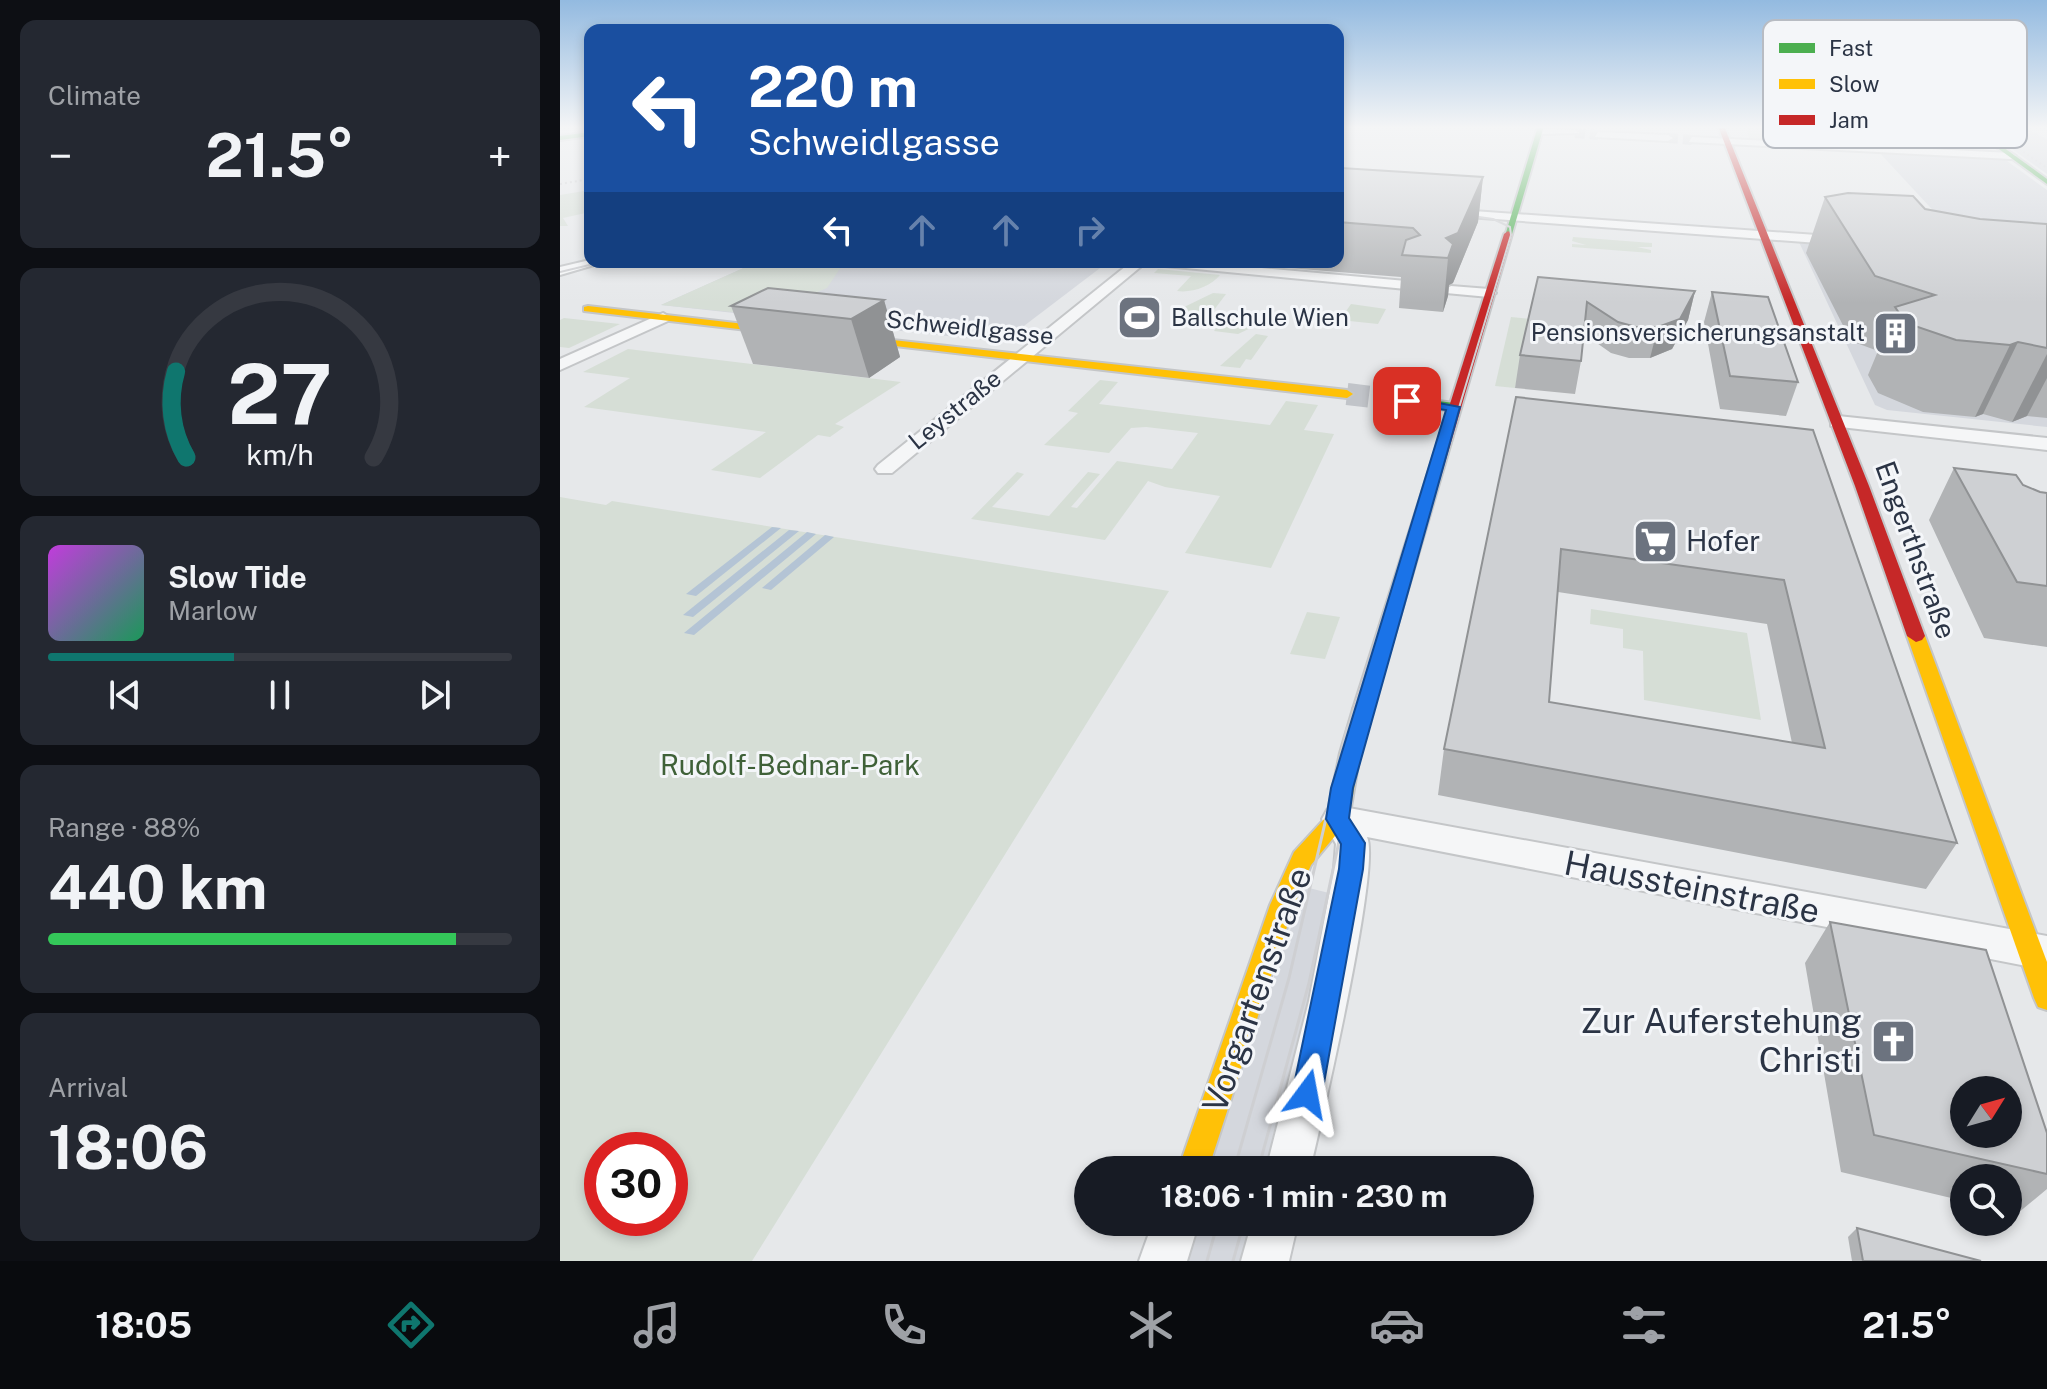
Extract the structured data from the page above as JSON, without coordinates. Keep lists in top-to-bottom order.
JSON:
{
  "streets": {
    "street": [
      "Schweidlgasse",
      "Leystraße",
      "Engerthstraße",
      "Haussteinstraße",
      "Vorgartenstraße"
    ]
  },
  "crossings": [
    ["Schweidlgasse", "Leystraße"],
    ["Engerthstraße", "Haussteinstraße"],
    ["Haussteinstraße", "Vorgartenstraße"]
  ],
  "parks": ["Rudolf-Bednar-Park"],
  "places": {
    "sports": ["Ballschule Wien"],
    "building": ["Pensionsversicherungsanstalt"],
    "supermarket": ["Hofer"],
    "church": ["Zur Auferstehung Christi"]
  },
  "legend": ["Fast", "Slow", "Jam"],
  "north": "top right",
  "page": {
    "tile": [
      "Climate",
      ["Range · 88%", "440 km"],
      ["Arrival", "18:06"]
    ],
    "turn": ["220 m", "Schweidlgasse"],
    "heat": ["−", "21.5°", "+"],
    "song": ["Slow Tide", "Marlow"],
    "limit": "30",
    "trip": "18:06 · 1 min · 230 m",
    "tabs": ["18:05", "21.5°"],
    "gauge": ["27", "km/h"]
  }
}
